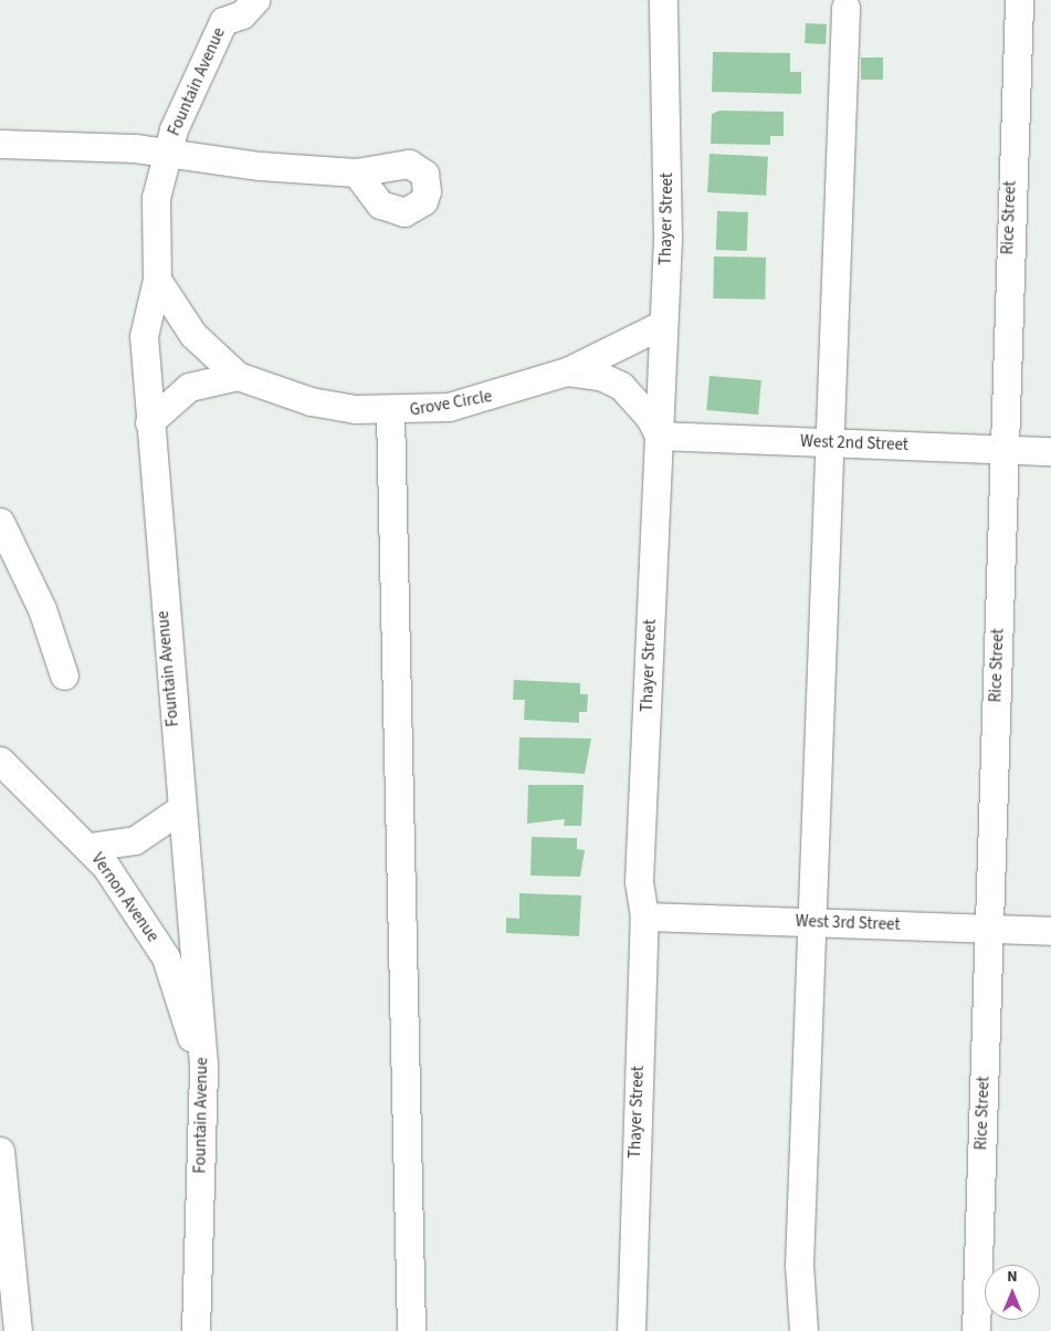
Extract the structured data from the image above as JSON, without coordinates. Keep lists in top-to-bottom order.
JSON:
{
  "streets": {
    "street": [
      "Fountain Avenue",
      "Rice Street",
      "Thayer Street",
      "Grove Circle",
      "West 2nd Street",
      "Vernon Avenue",
      "West 3rd Street"
    ]
  },
  "crossings": [
    ["Fountain Avenue", "Grove Circle"],
    ["Fountain Avenue", "Vernon Avenue"],
    ["Rice Street", "West 2nd Street"],
    ["Rice Street", "West 3rd Street"],
    ["Thayer Street", "Grove Circle"],
    ["Thayer Street", "West 2nd Street"],
    ["Thayer Street", "West 3rd Street"],
    ["Grove Circle", "West 2nd Street"]
  ],
  "north": "top"
}
